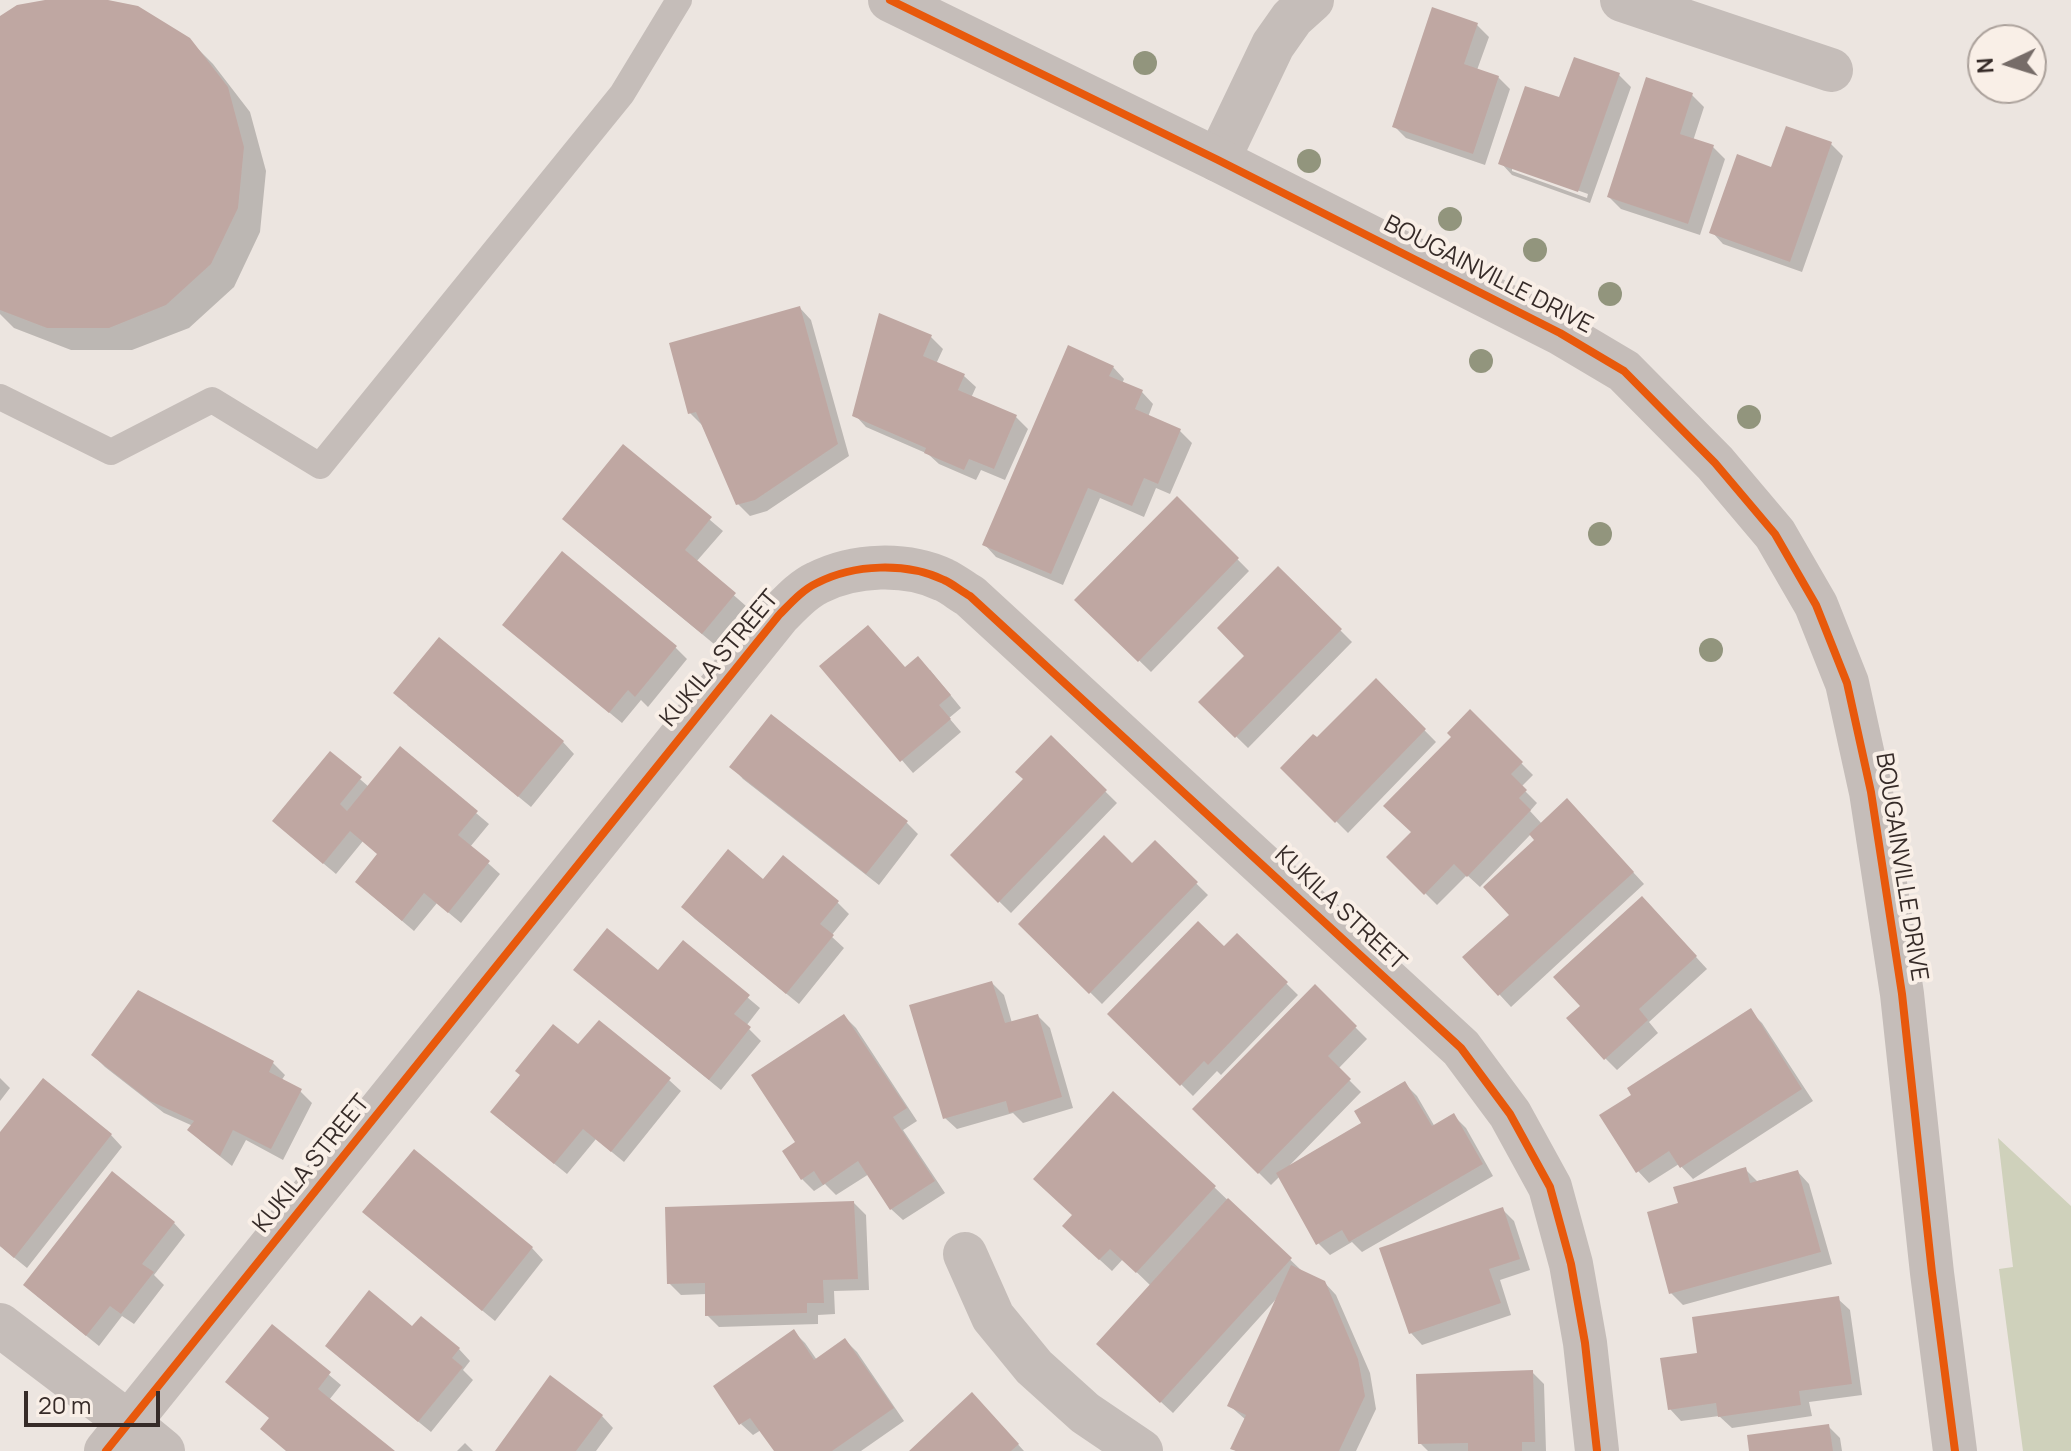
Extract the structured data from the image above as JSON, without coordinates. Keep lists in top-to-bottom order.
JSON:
{
  "streets": {
    "street": ["BOUGAINVILLE DRIVE", "KUKILA STREET"]
  },
  "scale_bar": "20 m",
  "north": "left"
}
